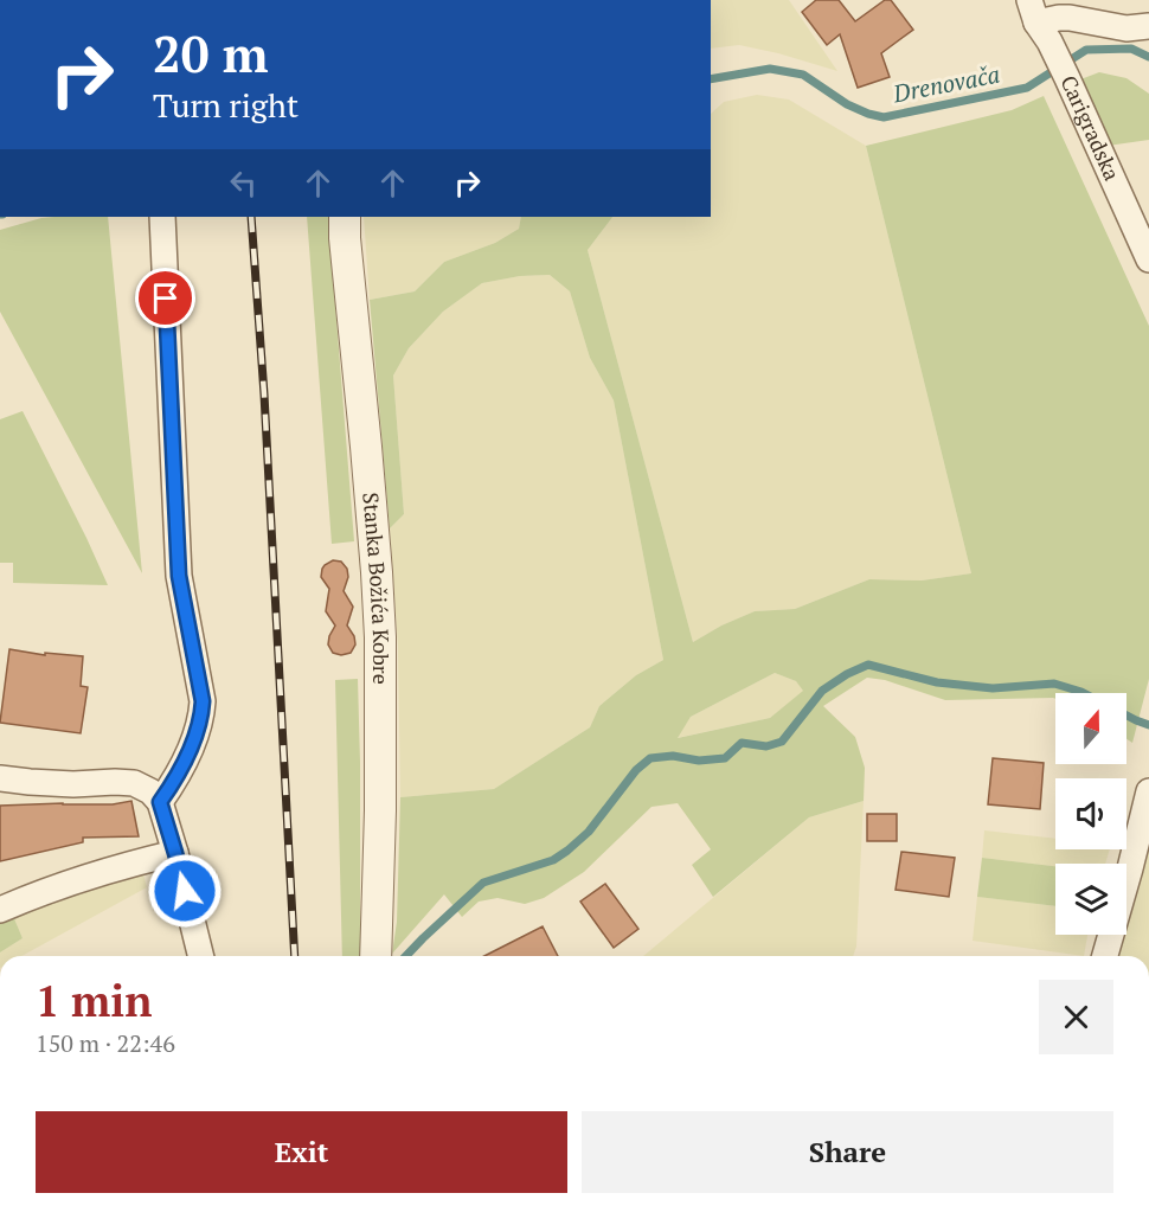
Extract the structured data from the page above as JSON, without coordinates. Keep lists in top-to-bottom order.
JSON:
{
  "streets": {
    "street": ["Carigradska", "Stanka Božića Kobre"]
  },
  "water": ["Drenovača"],
  "north": "top",
  "page": {
    "turn": ["20 m", "Turn right"],
    "heading": ["1 min", "150 m · 22:46"],
    "buttons": ["Exit", "Share"]
  }
}
